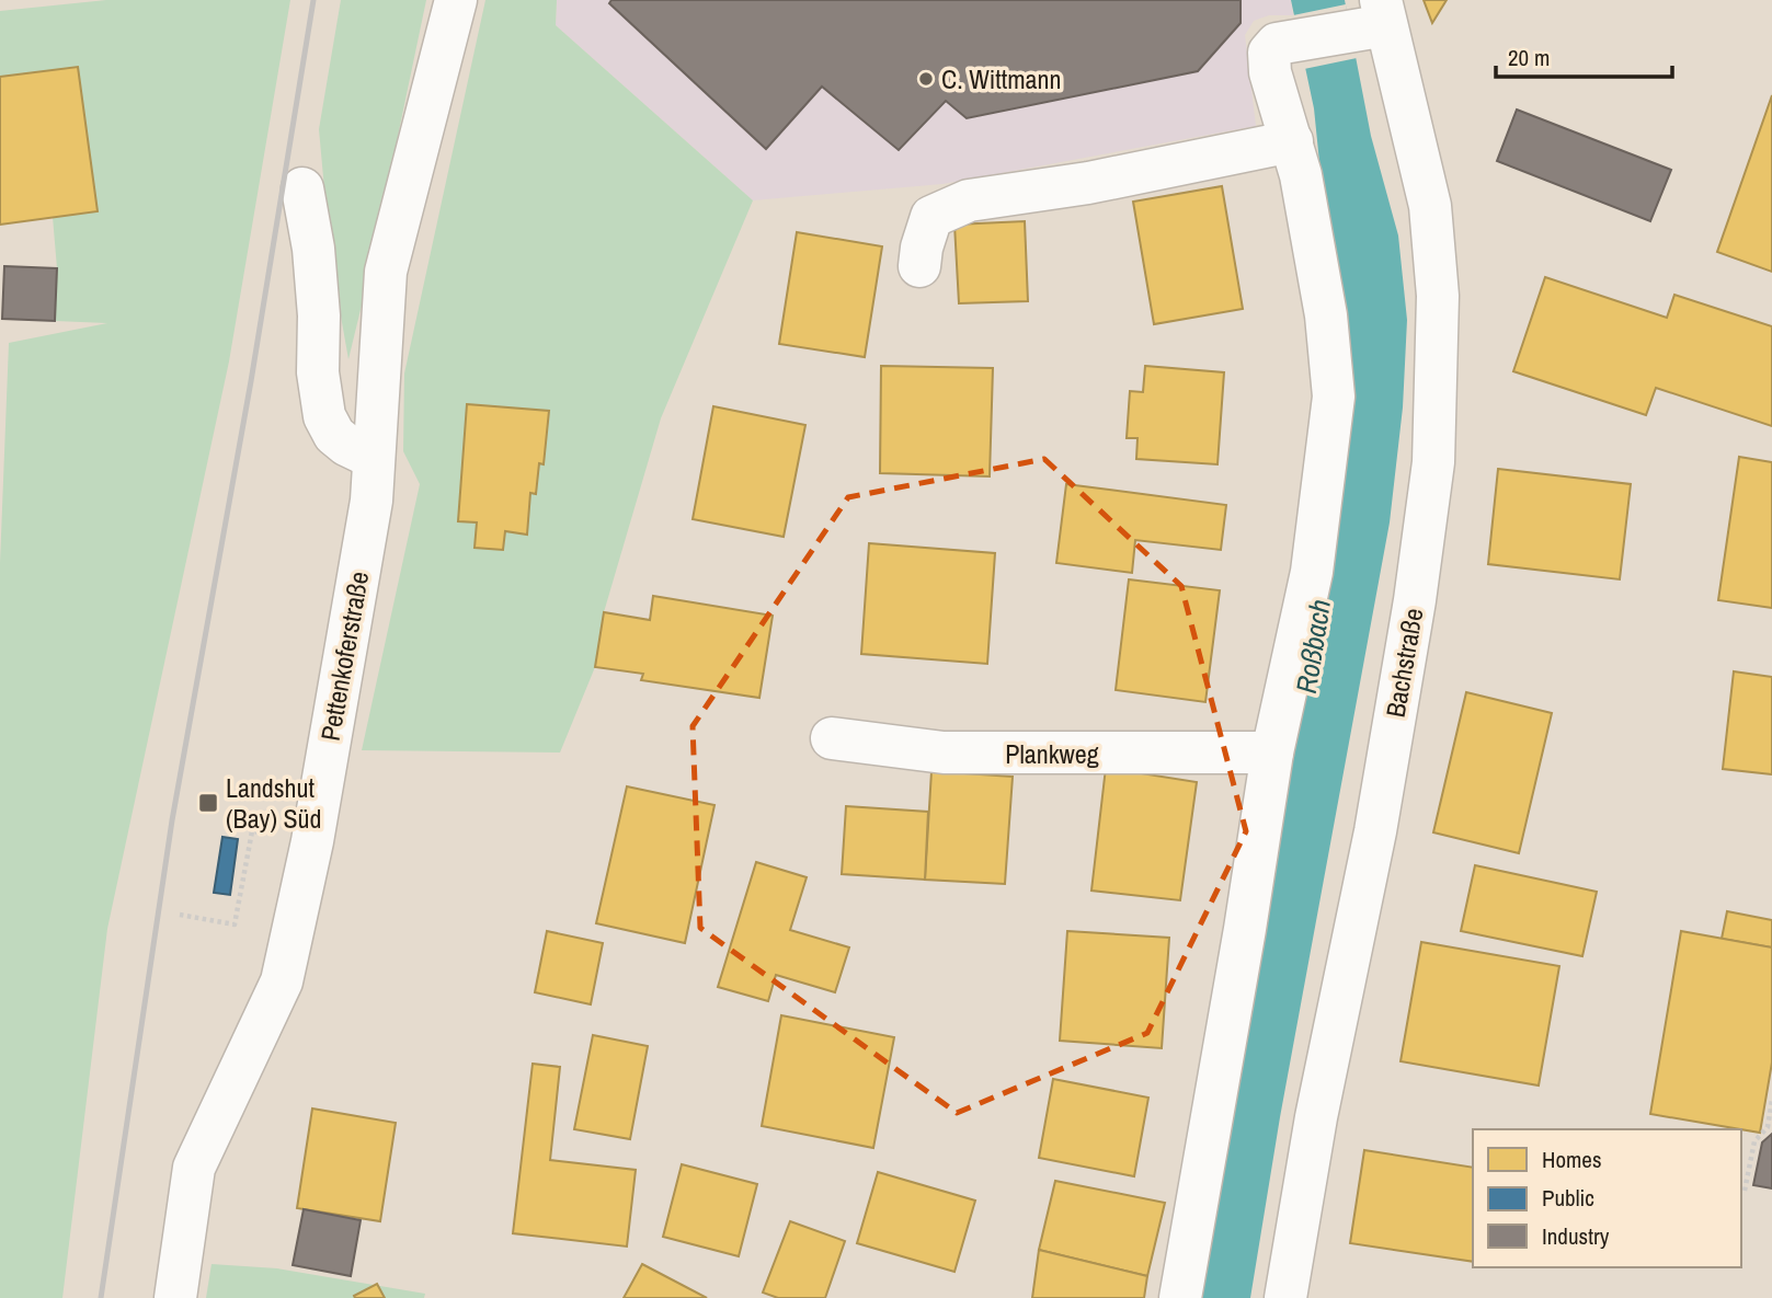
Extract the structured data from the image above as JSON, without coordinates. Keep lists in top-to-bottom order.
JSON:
{
  "streets": {
    "street": ["Pettenkoferstraße", "Bachstraße", "Plankweg"]
  },
  "crossings": [
    ["Bachstraße", "Plankweg"]
  ],
  "water": ["Roßbach"],
  "places": {
    "other": ["C. Wittmann"],
    "transit": ["Landshut (Bay) Süd"]
  },
  "legend": ["Homes", "Public", "Industry"],
  "scale_bar": "20 m"
}
